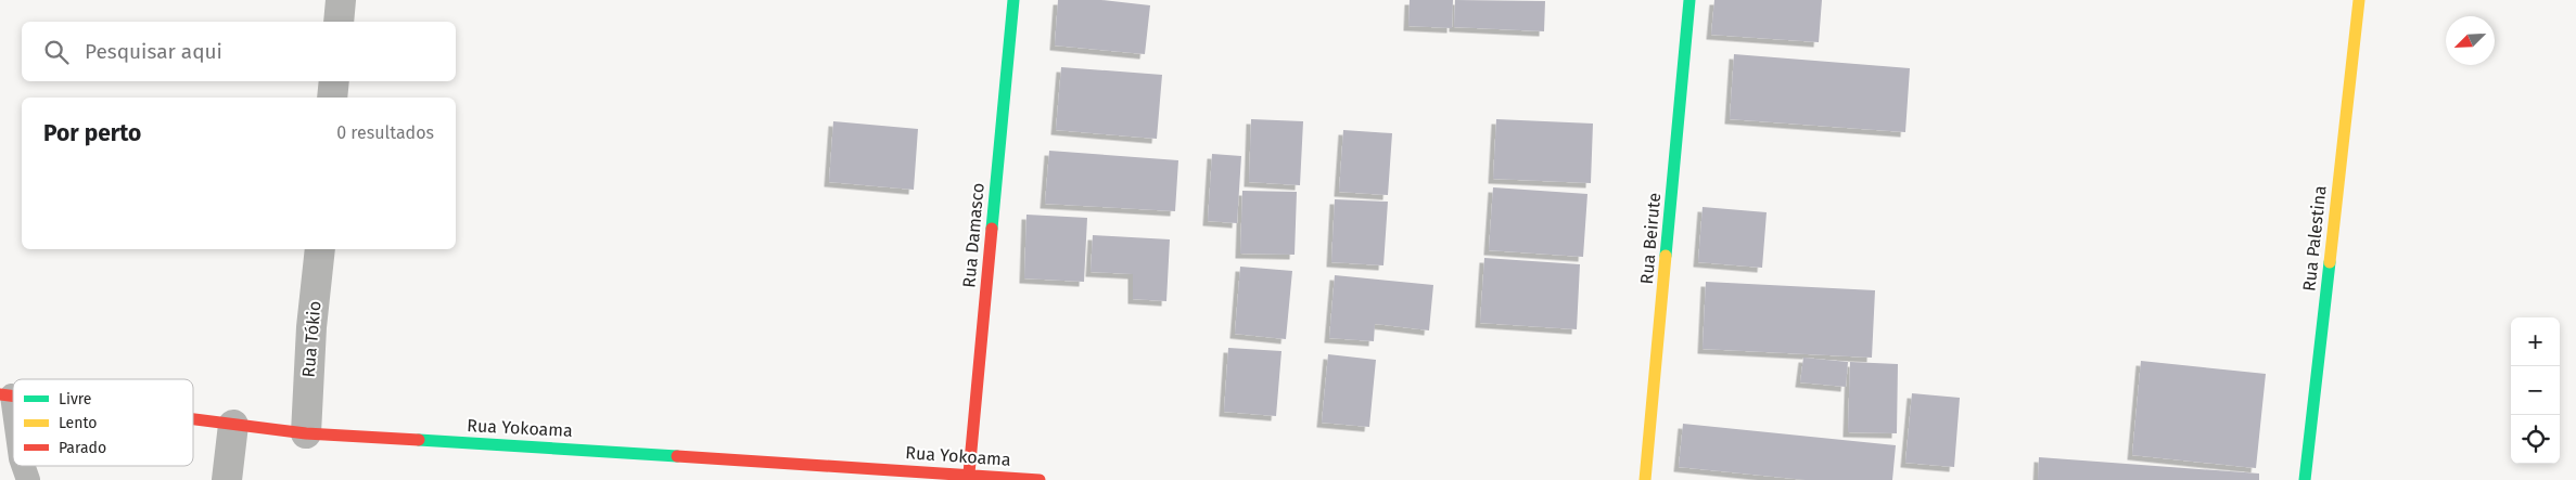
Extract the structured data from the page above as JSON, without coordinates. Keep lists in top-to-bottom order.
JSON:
{
  "streets": {
    "street": [
      "Rua Damasco",
      "Rua Beirute",
      "Rua Palestina",
      "Rua Tókio",
      "Rua Yokoama"
    ]
  },
  "crossings": [
    ["Rua Damasco", "Rua Yokoama"],
    ["Rua Tókio", "Rua Yokoama"]
  ],
  "legend": ["Livre", "Lento", "Parado"],
  "north": "bottom left",
  "page": {
    "search": "Pesquisar aqui",
    "heading": ["Por perto", "0 resultados"],
    "map_buttons": ["+", "−"]
  }
}
